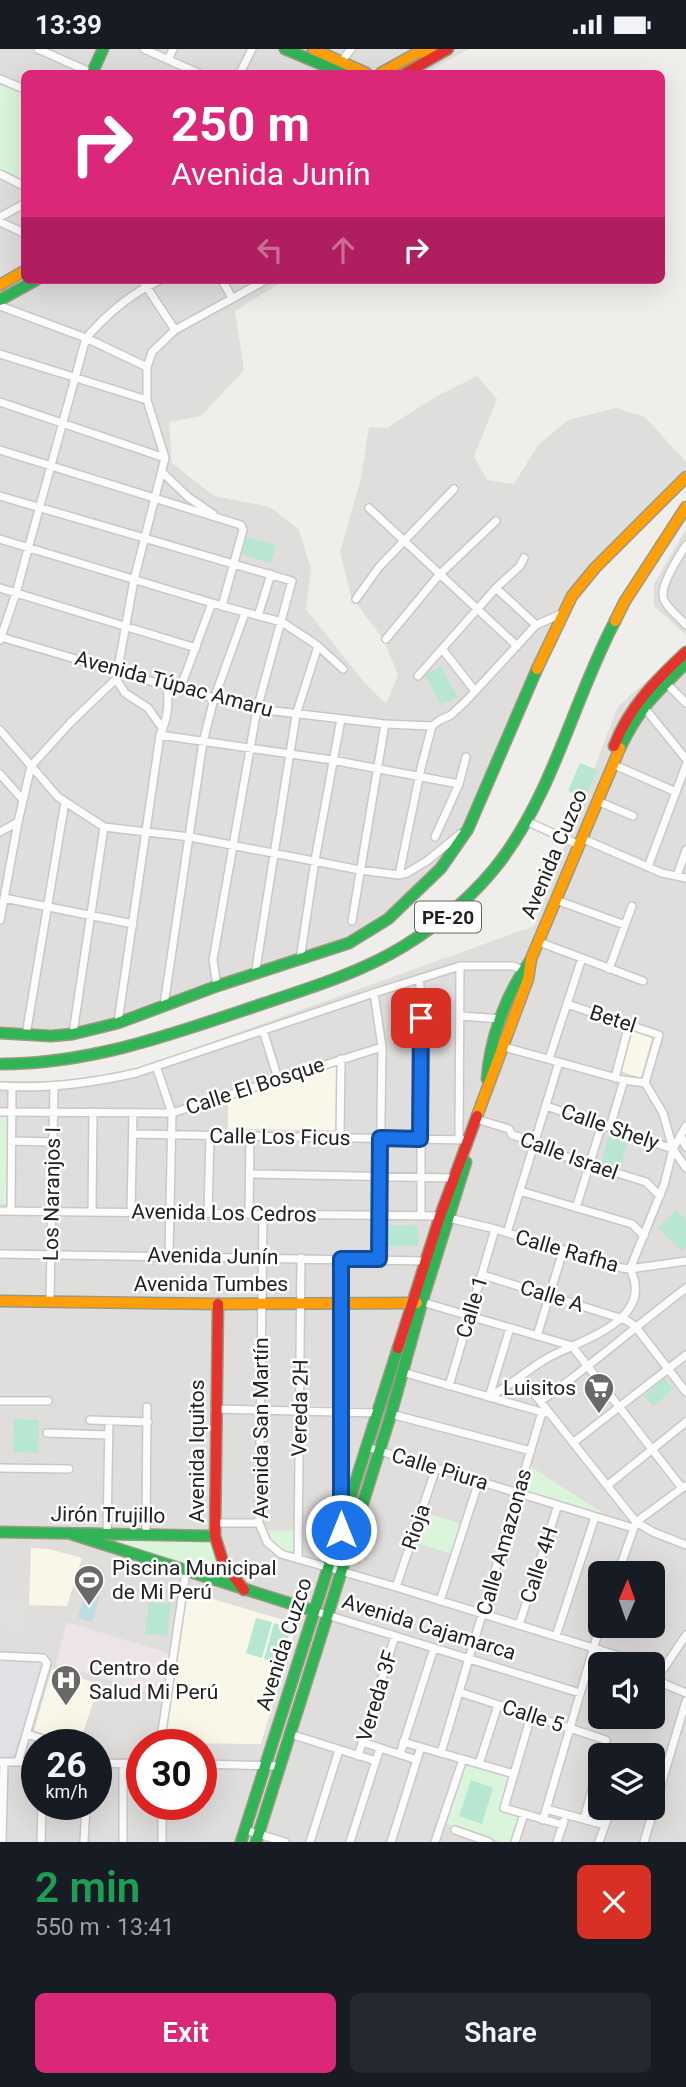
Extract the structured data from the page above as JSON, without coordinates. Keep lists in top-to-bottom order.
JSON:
{
  "streets": {
    "main road": [
      "Avenida Cuzco",
      "PE-20",
      "Avenida Tumbes",
      "Avenida Iquitos",
      "Jirón Trujillo",
      "Avenida Cajamarca"
    ],
    "street": [
      "Avenida Túpac Amaru",
      "Betel",
      "Calle El Bosque",
      "Calle Shely",
      "Calle Los Ficus",
      "Calle Israel",
      "Los Naranjos I",
      "Avenida Los Cedros",
      "Calle Rafha",
      "Avenida Junín",
      "Calle A",
      "Calle 1",
      "Vereda 2H",
      "Avenida San Martín",
      "Calle Piura",
      "Rioja",
      "Calle Amazonas",
      "Calle 4H",
      "Vereda 3F",
      "Calle 5"
    ]
  },
  "crossings": [
    ["Avenida Cuzco", "Calle Los Ficus"],
    ["Avenida Cuzco", "Calle Israel"],
    ["Avenida Cuzco", "Avenida Los Cedros"],
    ["Avenida Cuzco", "Calle Rafha"],
    ["Avenida Cuzco", "Avenida Junín"],
    ["Avenida Cuzco", "Avenida Tumbes"],
    ["Avenida Cuzco", "Avenida San Martín"],
    ["Avenida Cuzco", "Calle Piura"],
    ["Avenida Cuzco", "Avenida Cajamarca"],
    ["Calle El Bosque", "Los Naranjos I"],
    ["Los Naranjos I", "Avenida Los Cedros"],
    ["Los Naranjos I", "Avenida Junín"],
    ["Los Naranjos I", "Avenida Tumbes"],
    ["Avenida Los Cedros", "Calle Rafha"],
    ["Avenida Los Cedros", "Avenida San Martín"],
    ["Calle Rafha", "Calle 1"],
    ["Avenida Junín", "Vereda 2H"],
    ["Avenida Junín", "Avenida San Martín"],
    ["Avenida Tumbes", "Vereda 2H"],
    ["Avenida Tumbes", "Avenida San Martín"],
    ["Avenida Tumbes", "Avenida Iquitos"],
    ["Calle A", "Calle 1"],
    ["Vereda 2H", "Avenida San Martín"],
    ["Avenida San Martín", "Rioja"],
    ["Avenida San Martín", "Calle Amazonas"],
    ["Avenida San Martín", "Calle 4H"],
    ["Avenida Iquitos", "Jirón Trujillo"],
    ["Avenida Iquitos", "Avenida Cajamarca"],
    ["Calle Piura", "Rioja"],
    ["Calle Piura", "Calle Amazonas"],
    ["Calle Piura", "Calle 4H"],
    ["Jirón Trujillo", "Avenida Cajamarca"],
    ["Calle Amazonas", "Avenida Cajamarca"],
    ["Calle Amazonas", "Calle 5"],
    ["Avenida Cajamarca", "Vereda 3F"]
  ],
  "places": {
    "supermarket": ["Luisitos"],
    "sports": ["Piscina Municipal de Mi Perú"],
    "hospital": ["Centro de Salud Mi Perú"]
  },
  "north": "top",
  "page": {
    "status": "13:39",
    "turn": ["250 m", "Avenida Junín"],
    "speed": "26 km/h",
    "limit": "30",
    "heading": ["2 min", "550 m · 13:41"],
    "buttons": ["Exit", "Share"]
  }
}
